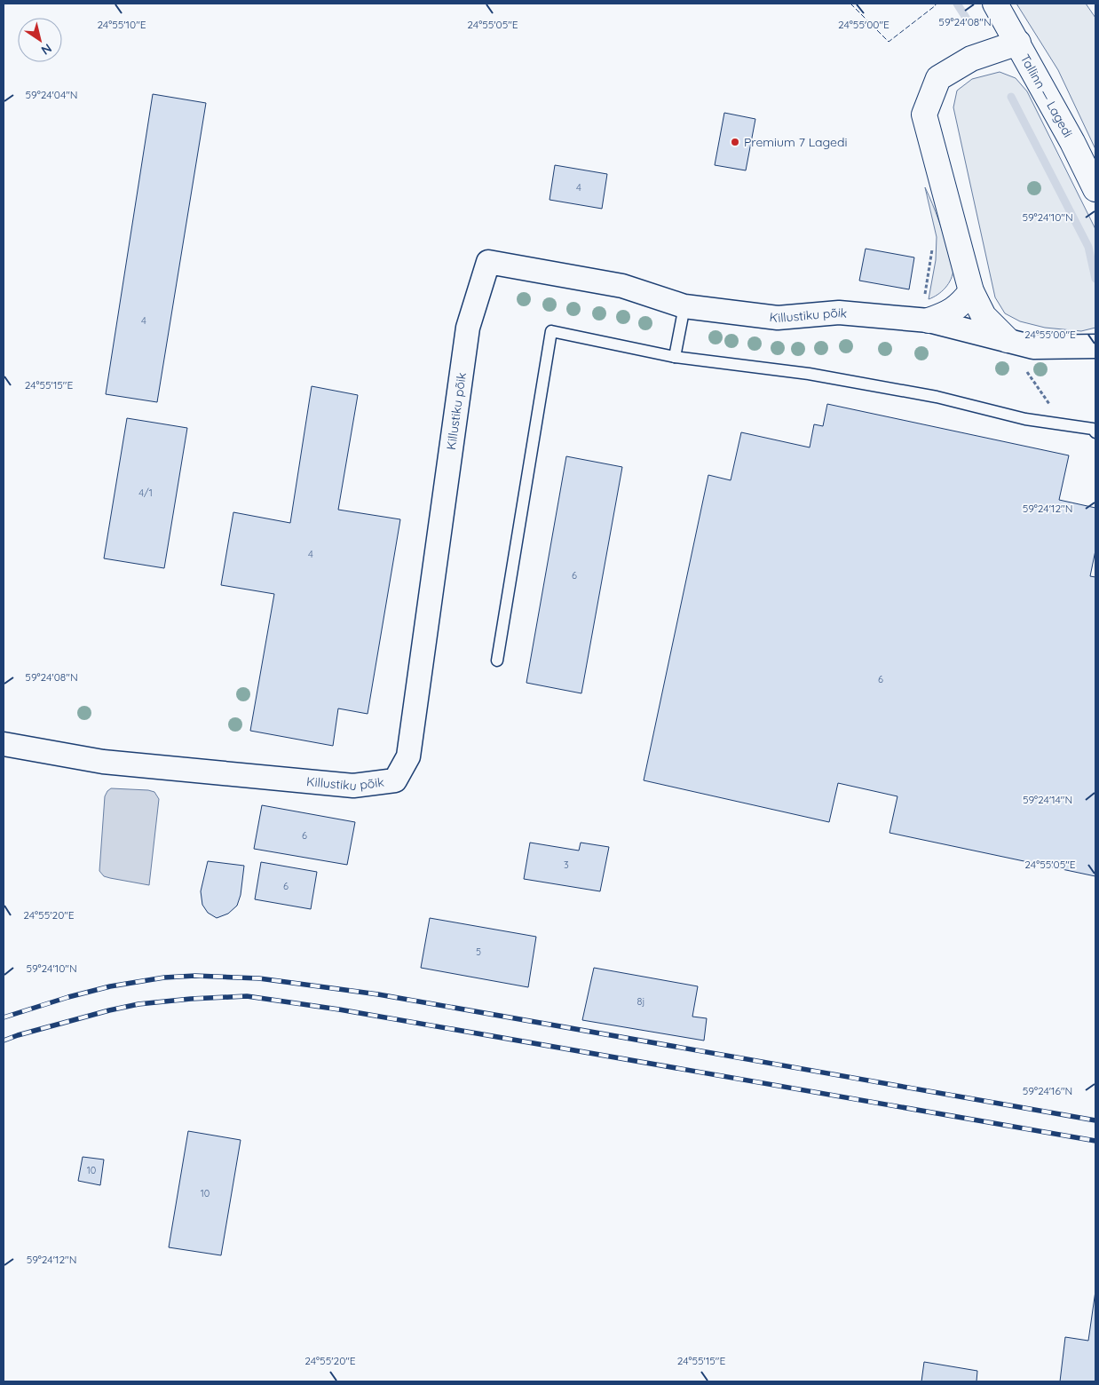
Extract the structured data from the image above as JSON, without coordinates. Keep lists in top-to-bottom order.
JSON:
{
  "streets": {
    "street": ["Tallinn — Lagedi", "Killustiku põik"]
  },
  "places": ["Premium 7 Lagedi"],
  "house_numbers": [
    "4",
    "4",
    "4/1",
    "4",
    "6",
    "6",
    "6",
    "3",
    "6",
    "5",
    "8j",
    "10",
    "10"
  ],
  "north": "bottom right",
  "coordinates": [
    "59°24'08\"N",
    "24°55'05\"E",
    "24°55'00\"E",
    "24°55'10\"E",
    "59°24'04\"N",
    "59°24'10\"N",
    "24°55'15\"E",
    "59°24'12\"N",
    "59°24'14\"N",
    "24°55'20\"E",
    "59°24'16\"N"
  ]
}
